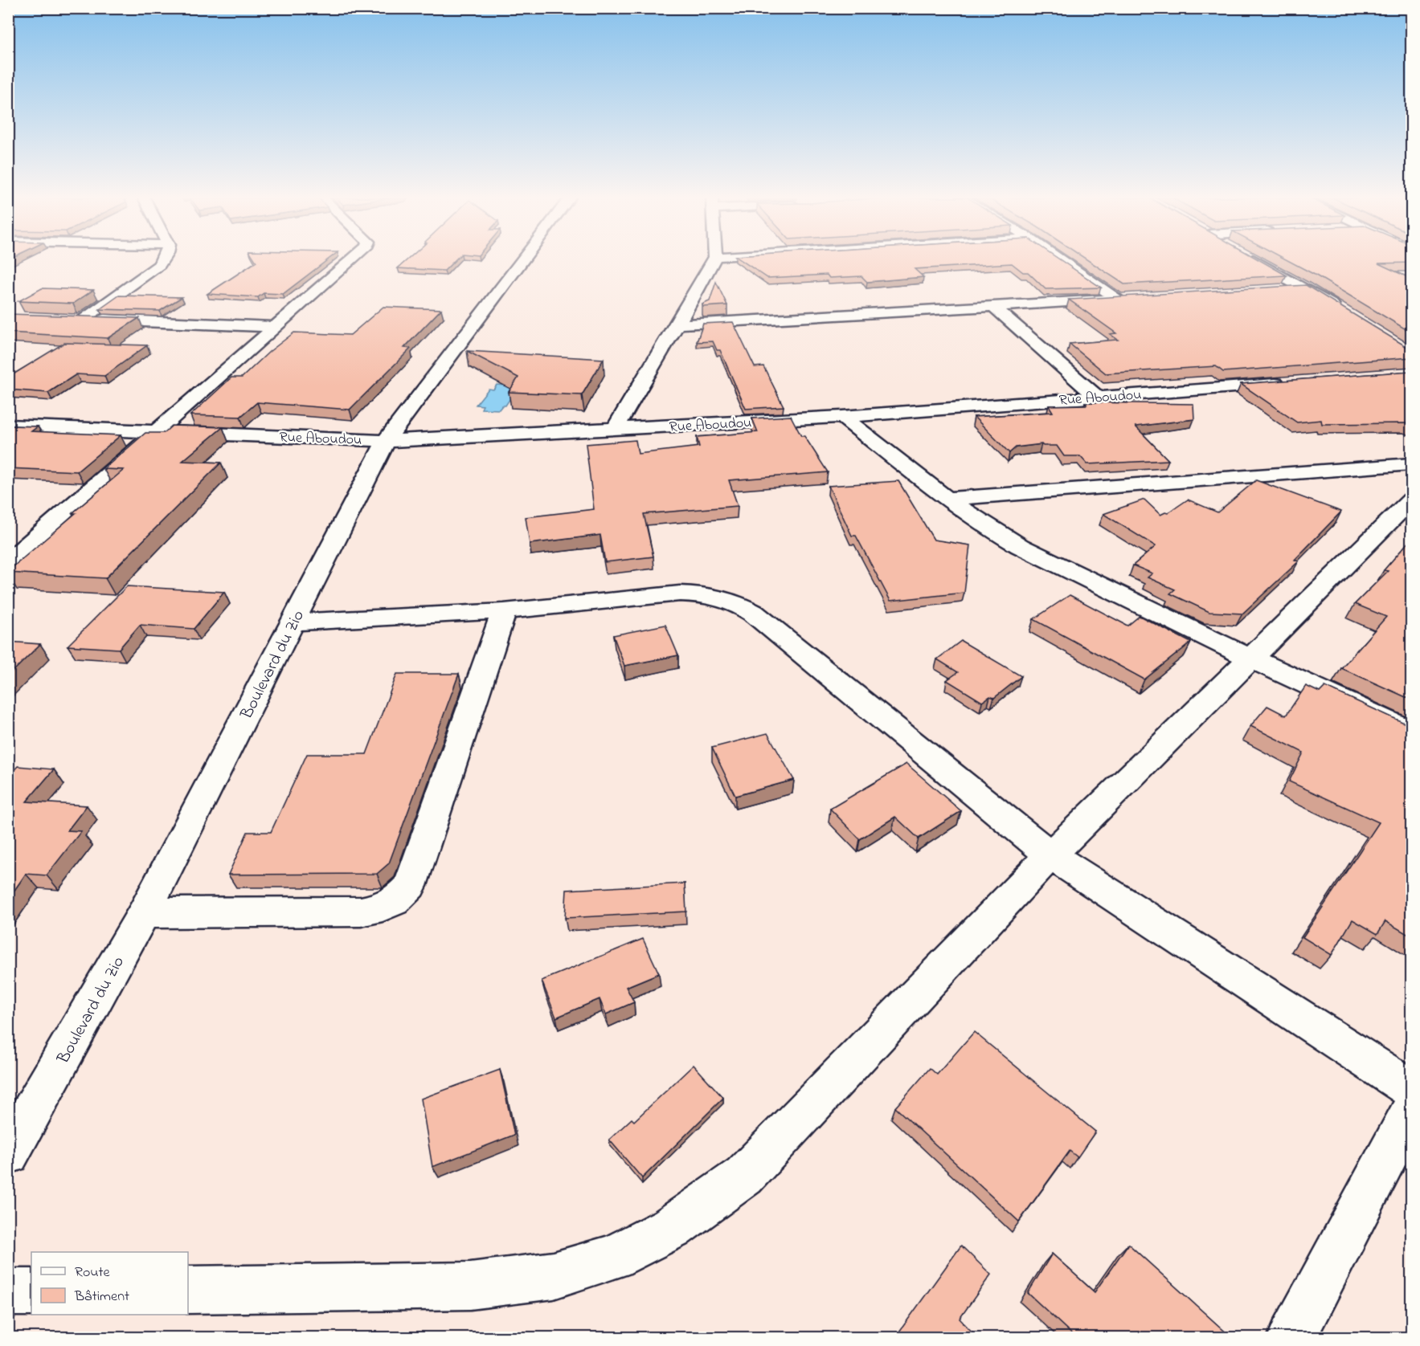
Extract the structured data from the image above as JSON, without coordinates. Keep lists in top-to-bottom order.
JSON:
{
  "streets": {
    "street": ["Rue Aboudou", "Boulevard du Zio"]
  },
  "crossings": [
    ["Rue Aboudou", "Boulevard du Zio"]
  ],
  "legend": ["Route", "Bâtiment"]
}
